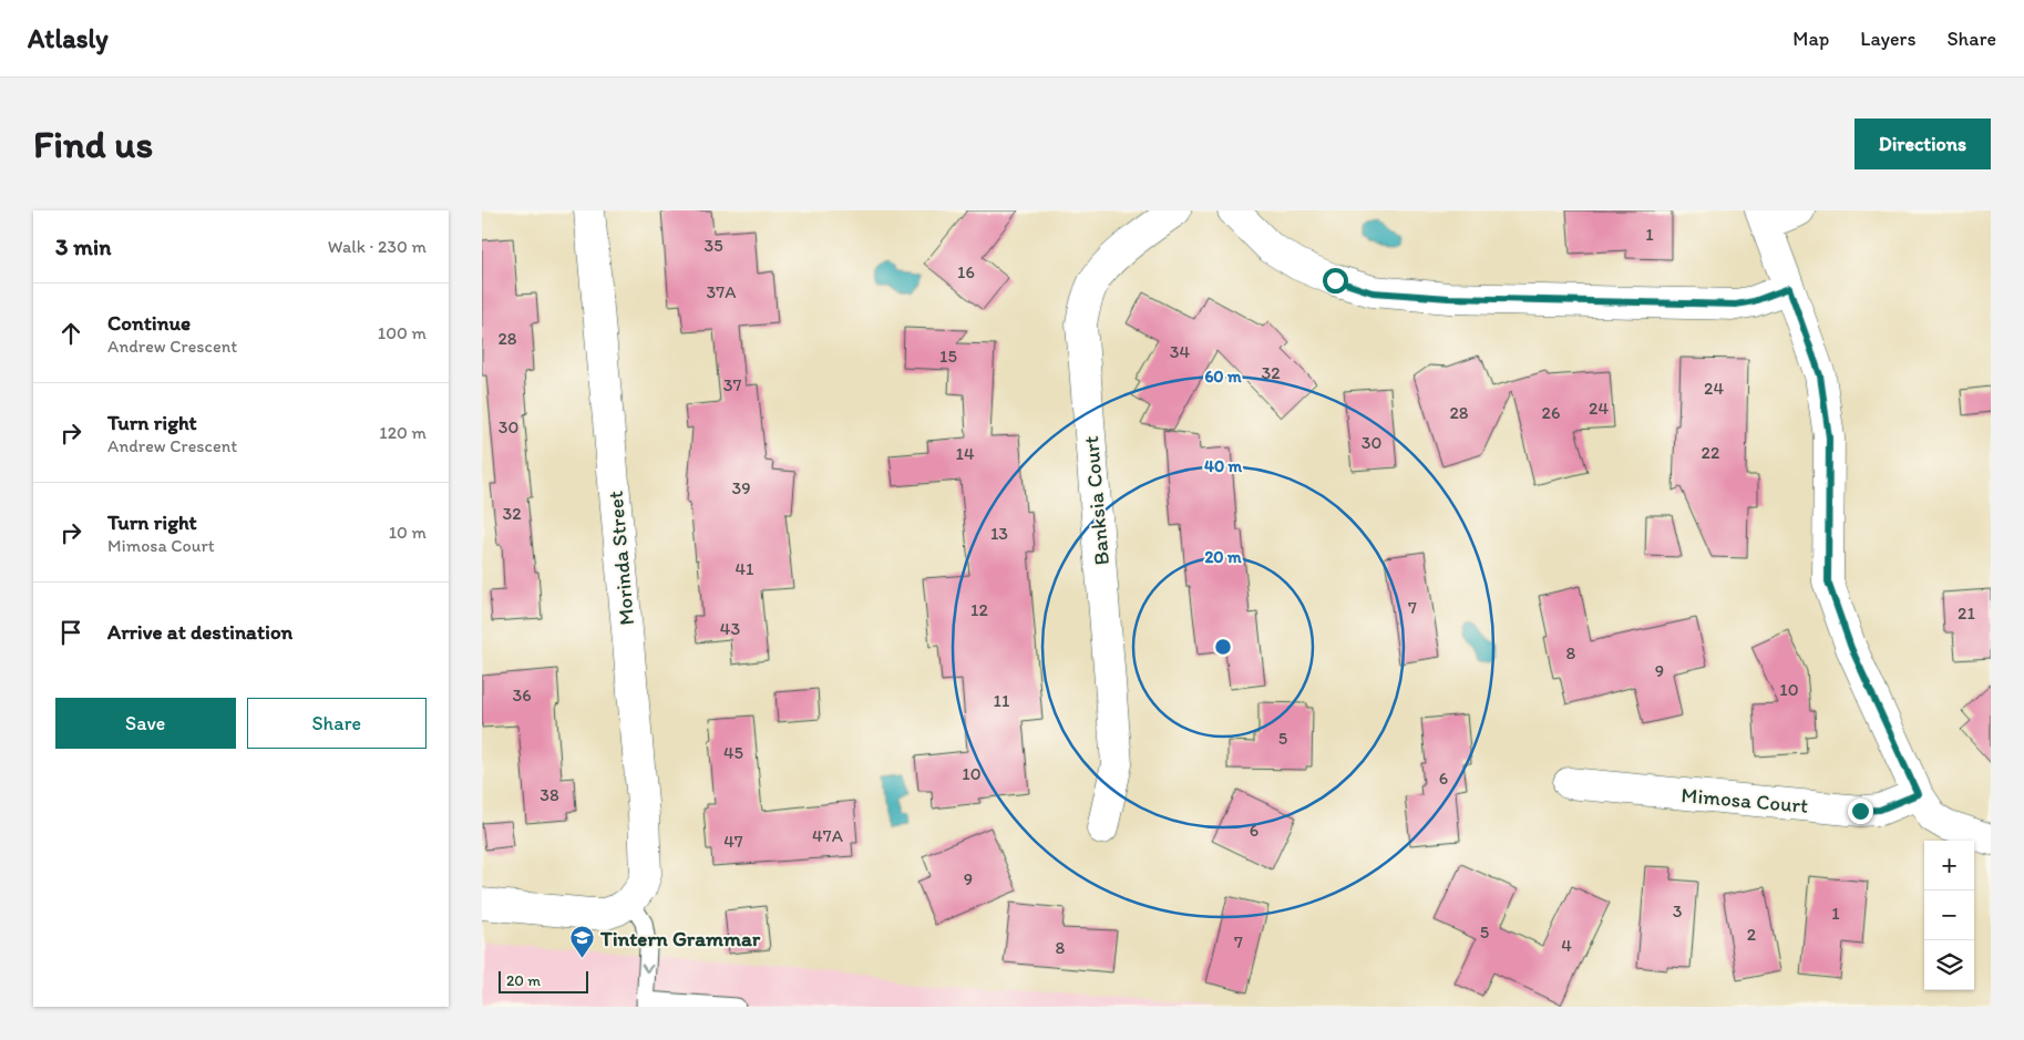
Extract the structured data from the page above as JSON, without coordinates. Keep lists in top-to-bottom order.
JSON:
{
  "streets": {
    "street": ["Banksia Court", "Morinda Street", "Mimosa Court"]
  },
  "places": {
    "school or university": ["Tintern Grammar"]
  },
  "house_numbers": [
    "1",
    "35",
    "16",
    "37A",
    "28",
    "34",
    "15",
    "32",
    "37",
    "24",
    "24",
    "28",
    "26",
    "30",
    "30",
    "22",
    "14",
    "39",
    "32",
    "13",
    "41",
    "7",
    "12",
    "21",
    "43",
    "8",
    "9",
    "10",
    "36",
    "11",
    "5",
    "45",
    "10",
    "6",
    "38",
    "6",
    "47A",
    "47",
    "9",
    "3",
    "1",
    "5",
    "2",
    "7",
    "4",
    "8"
  ],
  "scale_bar": "20 m",
  "page": {
    "header": "Atlasly",
    "nav": ["Map", "Layers", "Share"],
    "buttons": [
      "Directions",
      ["Save", "Share"]
    ],
    "title": "Find us",
    "heading": ["3 min", "Walk · 230 m"],
    "list": [
      ["Continue", "Andrew Crescent", "100 m"],
      ["Turn right", "Andrew Crescent", "120 m"],
      ["Turn right", "Mimosa Court", "10 m"],
      "Arrive at destination"
    ],
    "map_buttons": ["+", "−"],
    "scale": "20 m"
  },
  "rings": ["60 m", "40 m", "20 m"]
}
